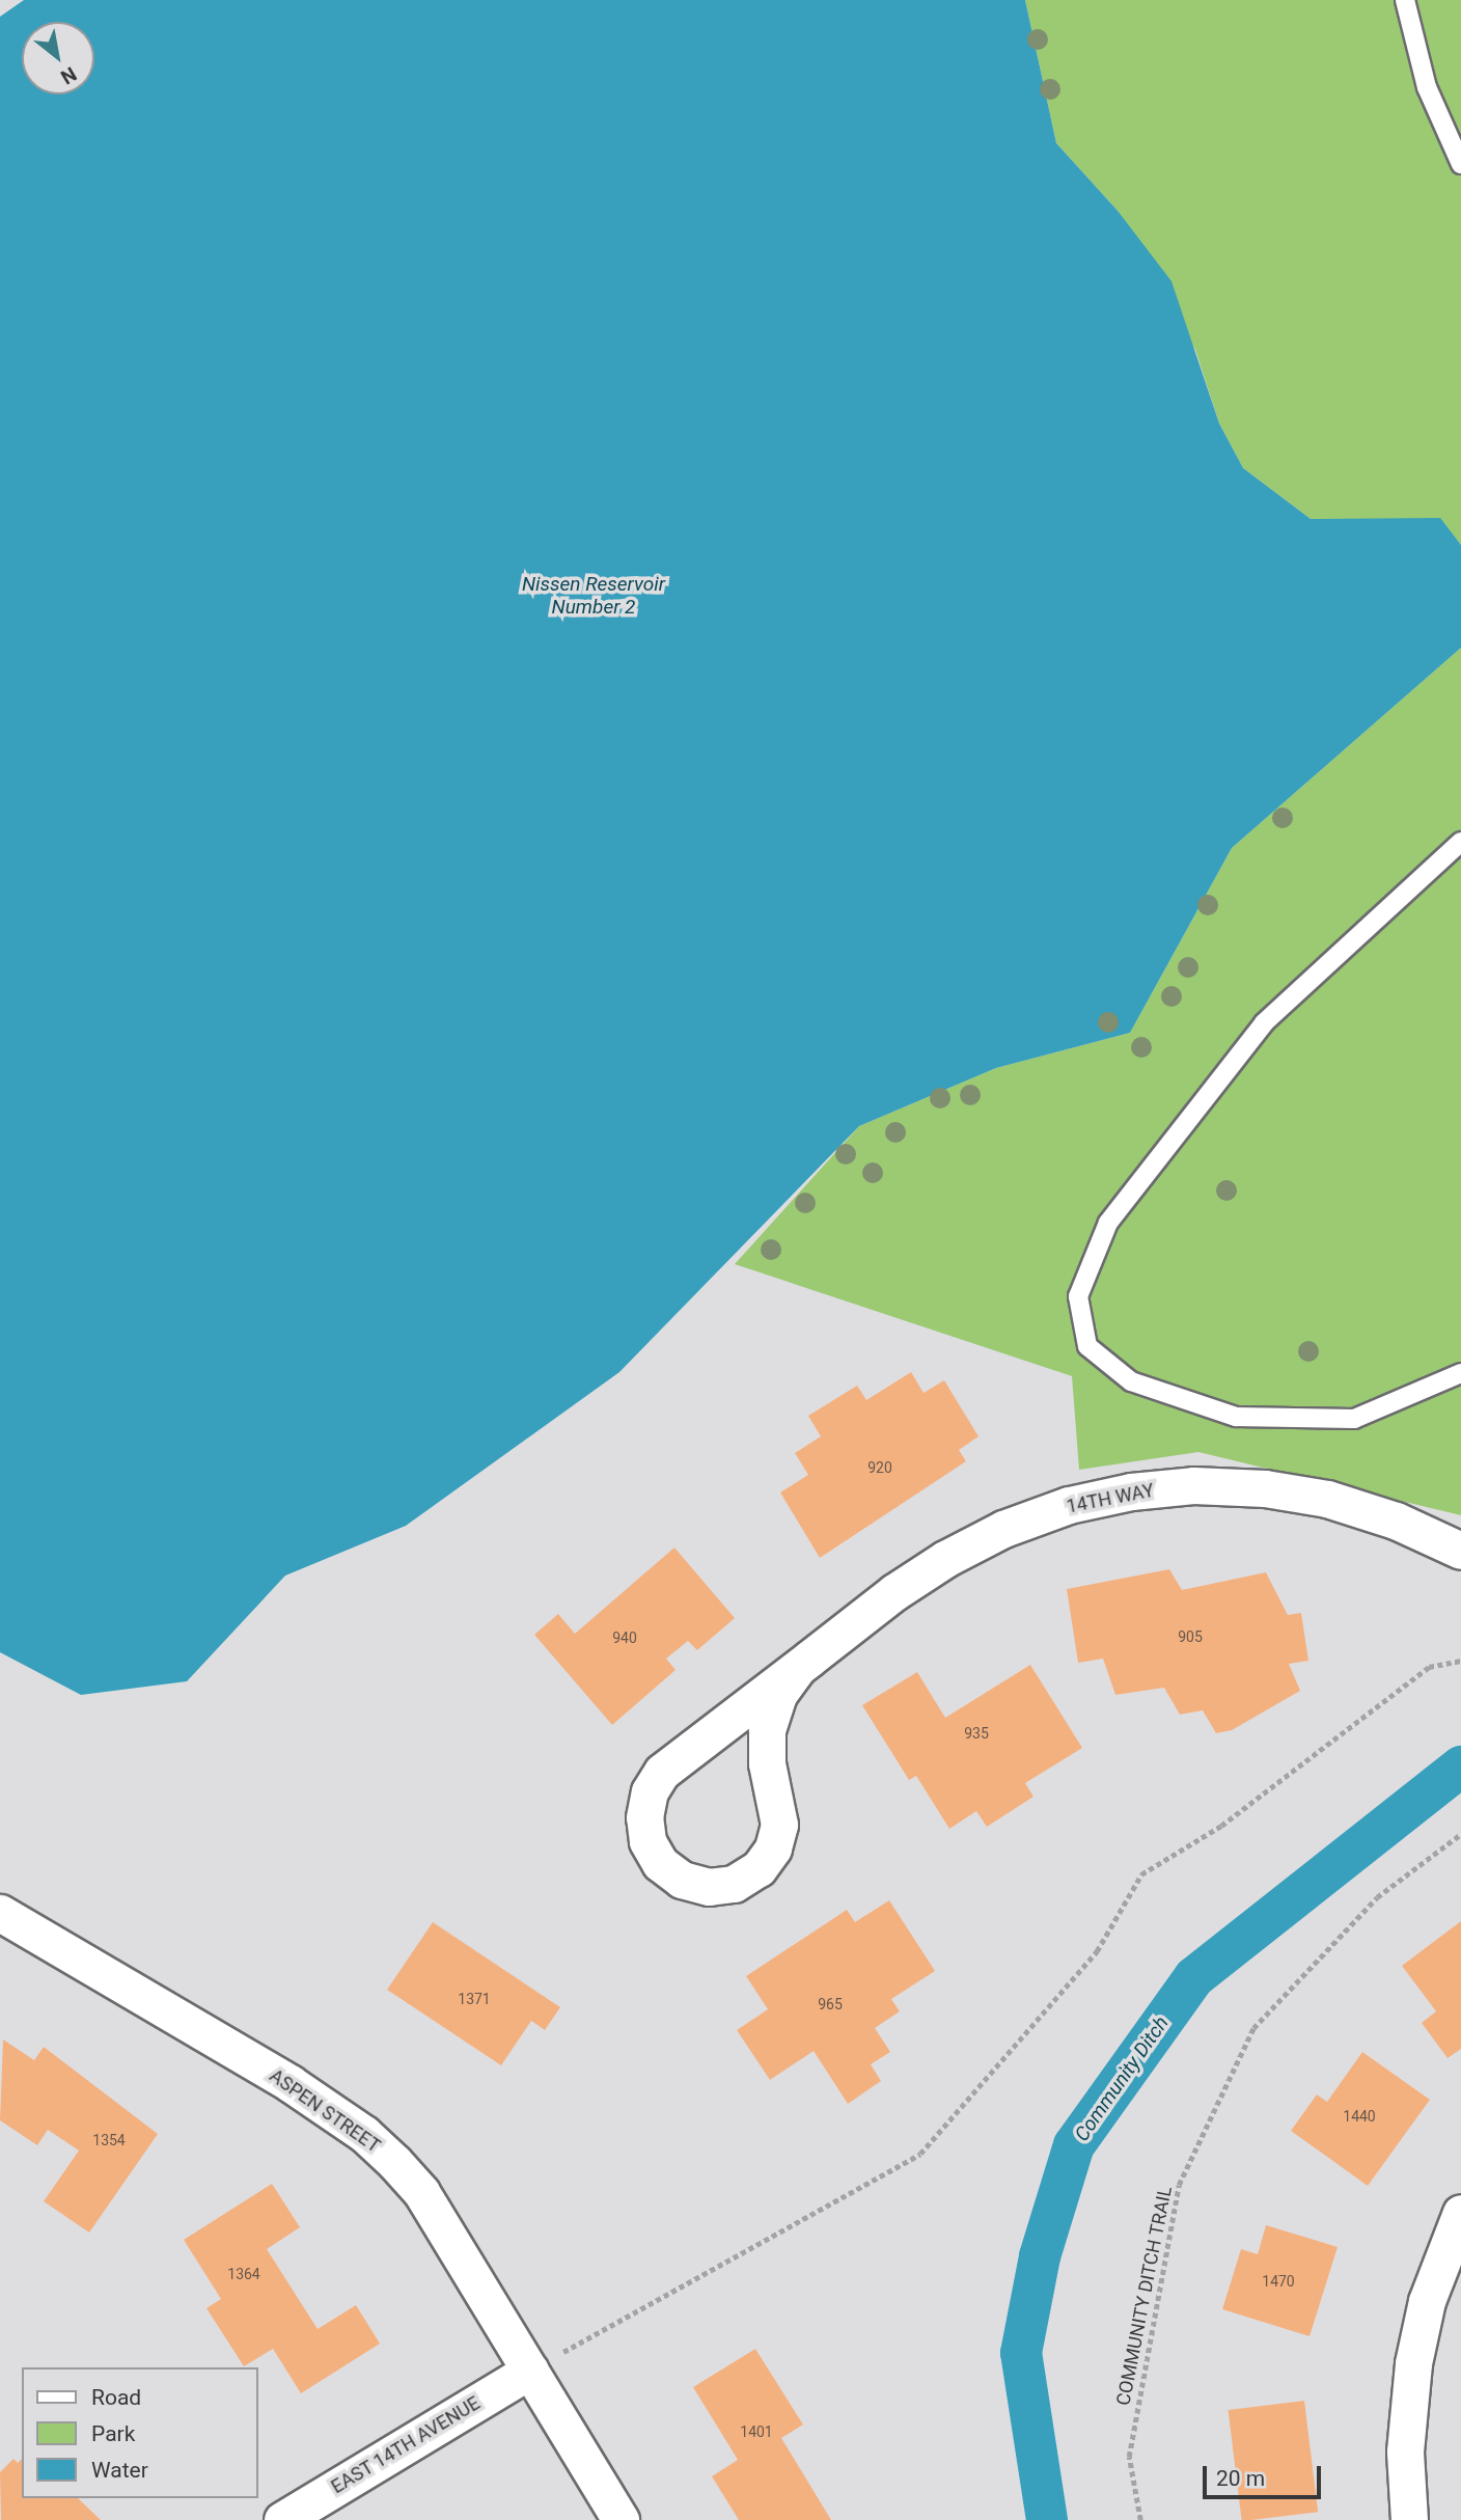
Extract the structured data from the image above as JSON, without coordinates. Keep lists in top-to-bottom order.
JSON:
{
  "streets": {
    "street": ["14TH WAY", "ASPEN STREET", "EAST 14TH AVENUE"],
    "path": ["COMMUNITY DITCH TRAIL"]
  },
  "crossings": [
    ["ASPEN STREET", "EAST 14TH AVENUE"]
  ],
  "water": ["Nissen Reservoir Number 2", "Community Ditch"],
  "house_numbers": [
    "920",
    "905",
    "940",
    "935",
    "1371",
    "965",
    "1440",
    "1354",
    "1364",
    "1470",
    "1401"
  ],
  "legend": ["Road", "Park", "Water"],
  "scale_bar": "20 m",
  "north": "bottom right"
}
